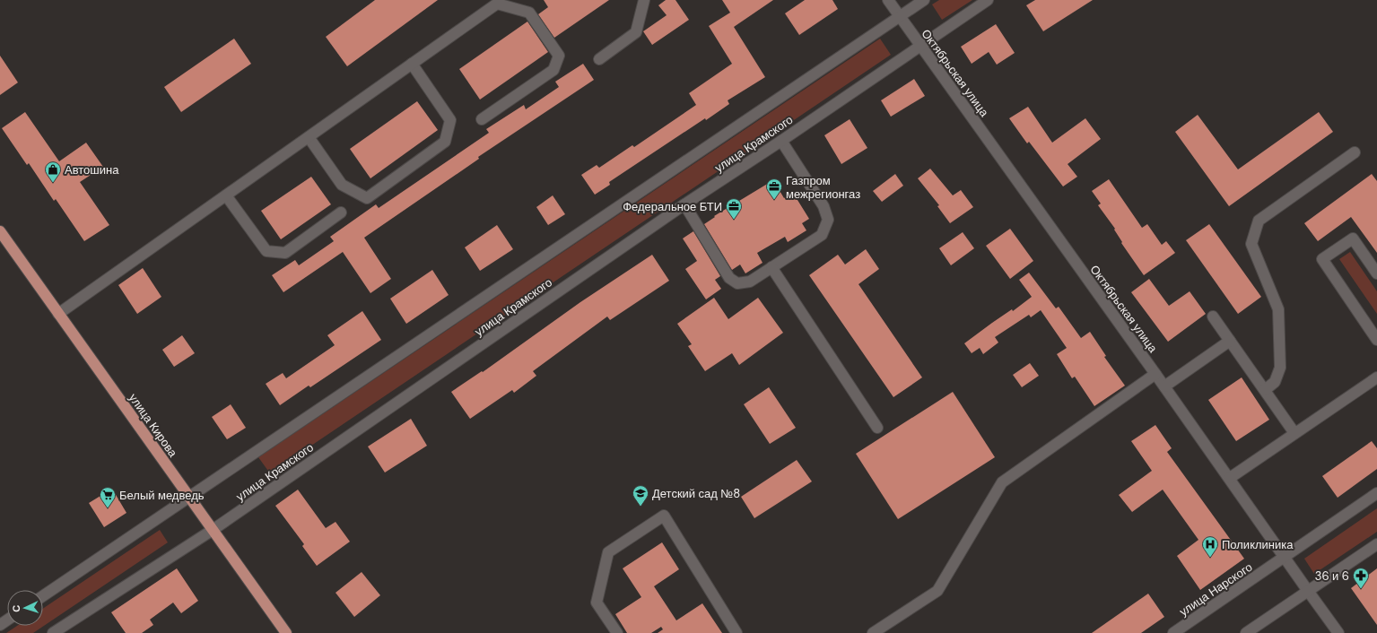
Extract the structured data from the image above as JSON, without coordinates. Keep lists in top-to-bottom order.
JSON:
{
  "streets": {
    "main road": ["улица Кирова"],
    "street": ["Октябрьская улица", "улица Крамского", "улица Нарского"]
  },
  "crossings": [
    ["Октябрьская улица", "улица Крамского"],
    ["Октябрьская улица", "улица Нарского"],
    ["улица Крамского", "улица Кирова"]
  ],
  "places": {
    "shop": ["Автошина"],
    "office": ["Газпром межрегионгаз", "Федеральное БТИ"],
    "school or university": ["Детский сад №8"],
    "supermarket": ["Белый медведь"],
    "hospital": ["Поликлиника"],
    "pharmacy": ["36 и 6"]
  },
  "north": "left"
}
